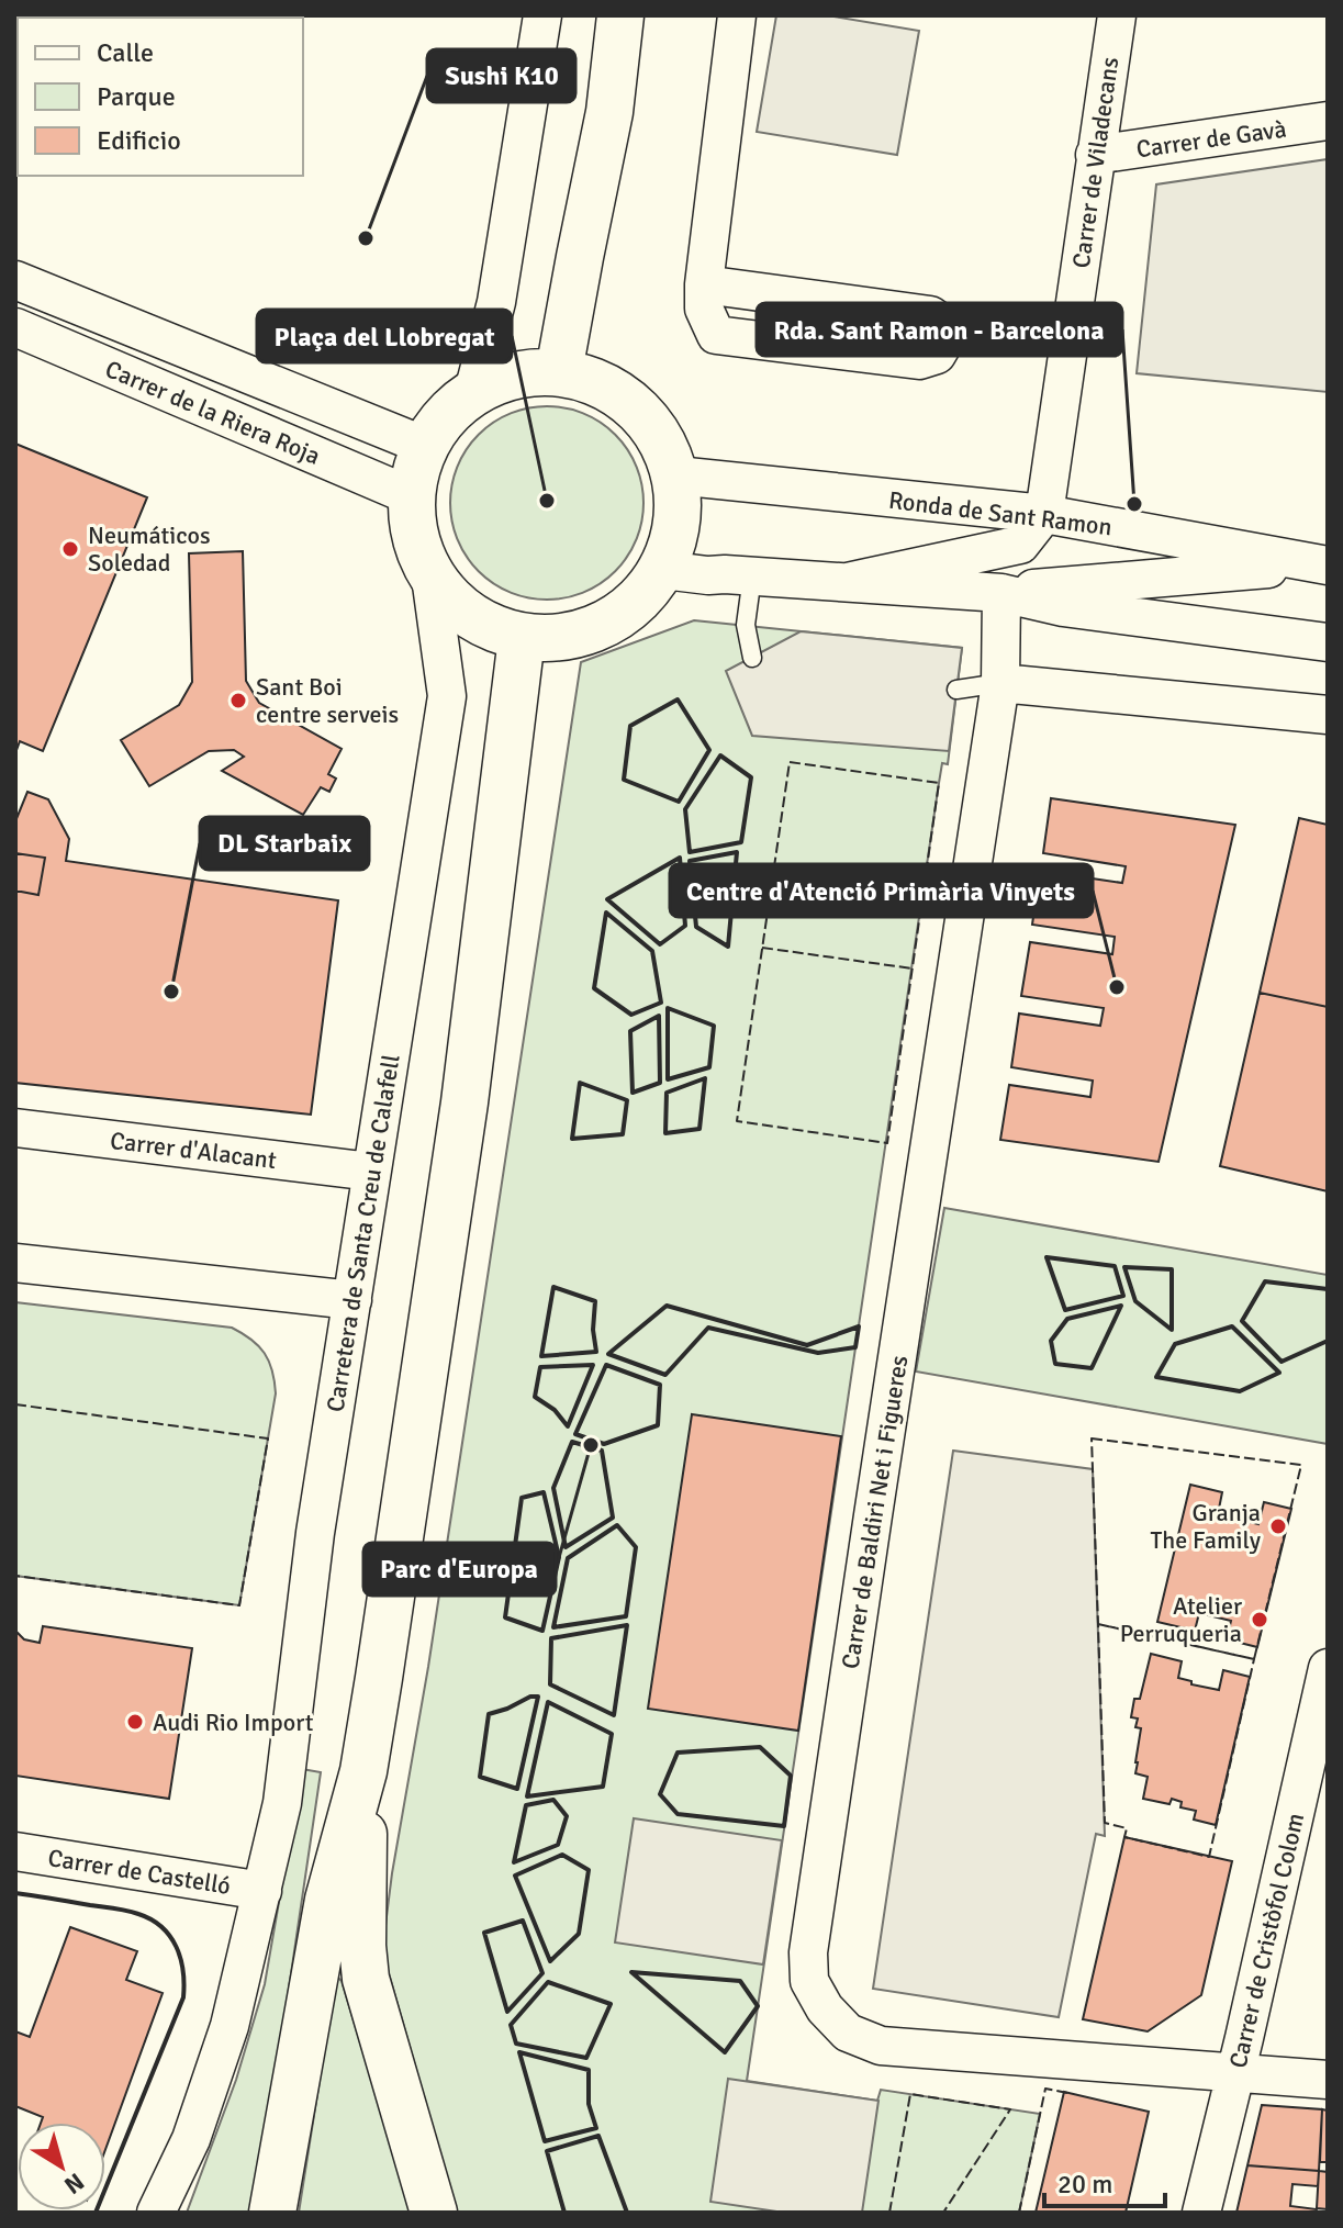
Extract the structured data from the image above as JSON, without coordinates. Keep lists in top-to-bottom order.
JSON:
{
  "streets": {
    "street": [
      "Carrer de Gavà",
      "Carrer de Viladecans",
      "Carrer de la Riera Roja",
      "Ronda de Sant Ramon",
      "Carrer d'Alacant",
      "Carretera de Santa Creu de Calafell",
      "Carrer de Baldiri Net i Figueres",
      "Carrer de Castelló",
      "Carrer de Cristòfol Colom"
    ]
  },
  "crossings": [
    ["Carrer de Gavà", "Carrer de Viladecans"],
    ["Carrer de Viladecans", "Ronda de Sant Ramon"],
    ["Carrer de la Riera Roja", "Ronda de Sant Ramon"],
    ["Carrer de la Riera Roja", "Carretera de Santa Creu de Calafell"],
    ["Ronda de Sant Ramon", "Carretera de Santa Creu de Calafell"],
    ["Ronda de Sant Ramon", "Carrer de Baldiri Net i Figueres"],
    ["Carrer d'Alacant", "Carretera de Santa Creu de Calafell"],
    ["Carretera de Santa Creu de Calafell", "Carrer de Castelló"],
    ["Carrer de Baldiri Net i Figueres", "Carrer de Cristòfol Colom"]
  ],
  "places": [
    "Sushi K10",
    "Plaça del Llobregat",
    "Rda. Sant Ramon - Barcelona",
    "Neumáticos Soledad",
    "Sant Boi centre serveis",
    "Centre d'Atenció Primària Vinyets",
    "DL Starbaix",
    "Parc d'Europa",
    "Granja The Family",
    "Atelier Perruqueria",
    "Audi Rio Import"
  ],
  "legend": ["Calle", "Parque", "Edificio"],
  "scale_bar": "20 m",
  "north": "bottom right"
}
